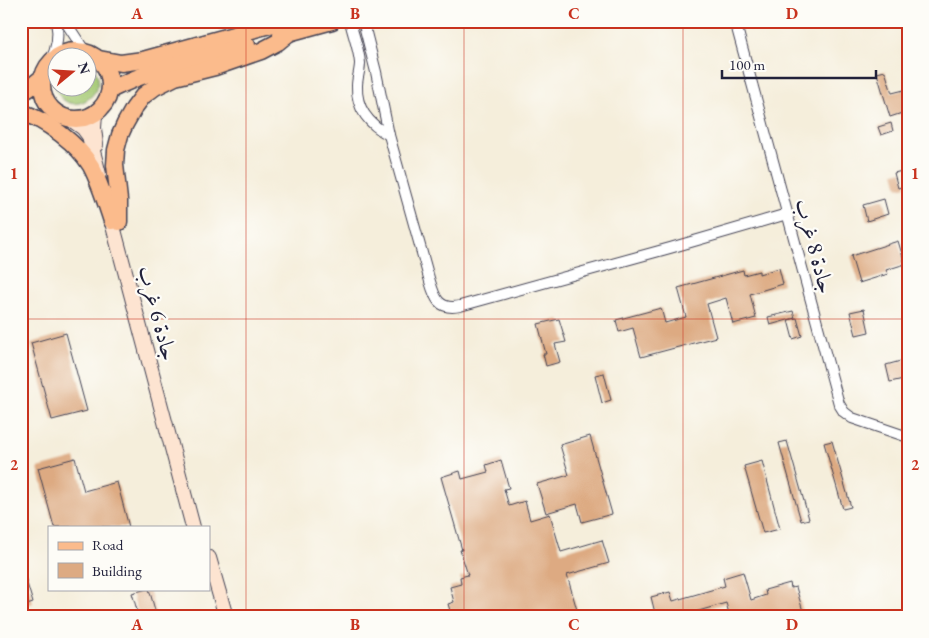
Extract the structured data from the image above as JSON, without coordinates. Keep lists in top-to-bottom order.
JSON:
{
  "streets": {
    "main road": ["جادة 6 غرب"],
    "street": ["جادة 8 غرب"]
  },
  "legend": ["Road", "Building"],
  "scale_bar": "100 m",
  "north": "right",
  "grid": {
    "columns": [
      "A",
      "B",
      "C",
      "D"
    ],
    "rows": ["1", "2"]
  }
}
